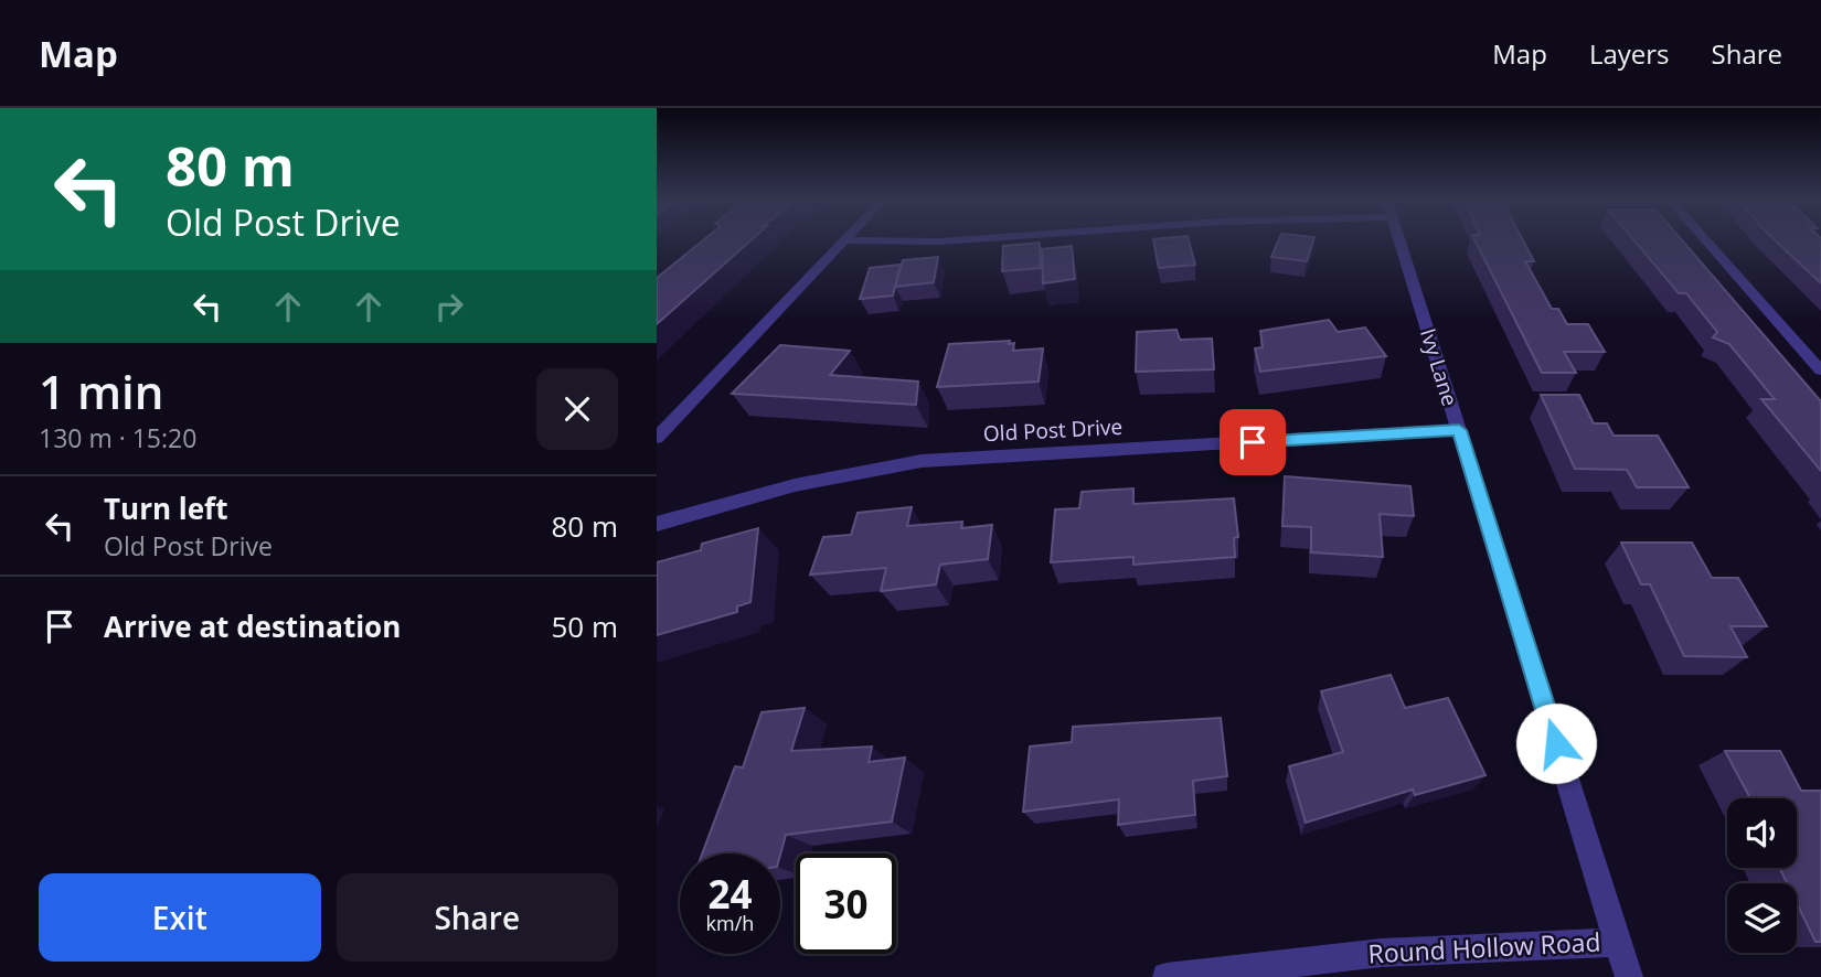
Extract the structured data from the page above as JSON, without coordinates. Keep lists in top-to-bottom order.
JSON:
{
  "streets": {
    "street": ["Ivy Lane", "Old Post Drive", "Round Hollow Road"]
  },
  "crossings": [
    ["Ivy Lane", "Old Post Drive"],
    ["Ivy Lane", "Round Hollow Road"]
  ],
  "page": {
    "header": "Map",
    "nav": ["Map", "Layers", "Share"],
    "turn": ["80 m", "Old Post Drive"],
    "heading": ["1 min", "130 m · 15:20"],
    "list": [
      {
        "name": "Turn left",
        "note": "Old Post Drive",
        "value": "80 m"
      },
      {
        "name": "Arrive at destination",
        "value": "50 m"
      }
    ],
    "speed": "24 km/h",
    "limit": "30",
    "buttons": ["Exit", "Share"]
  }
}
